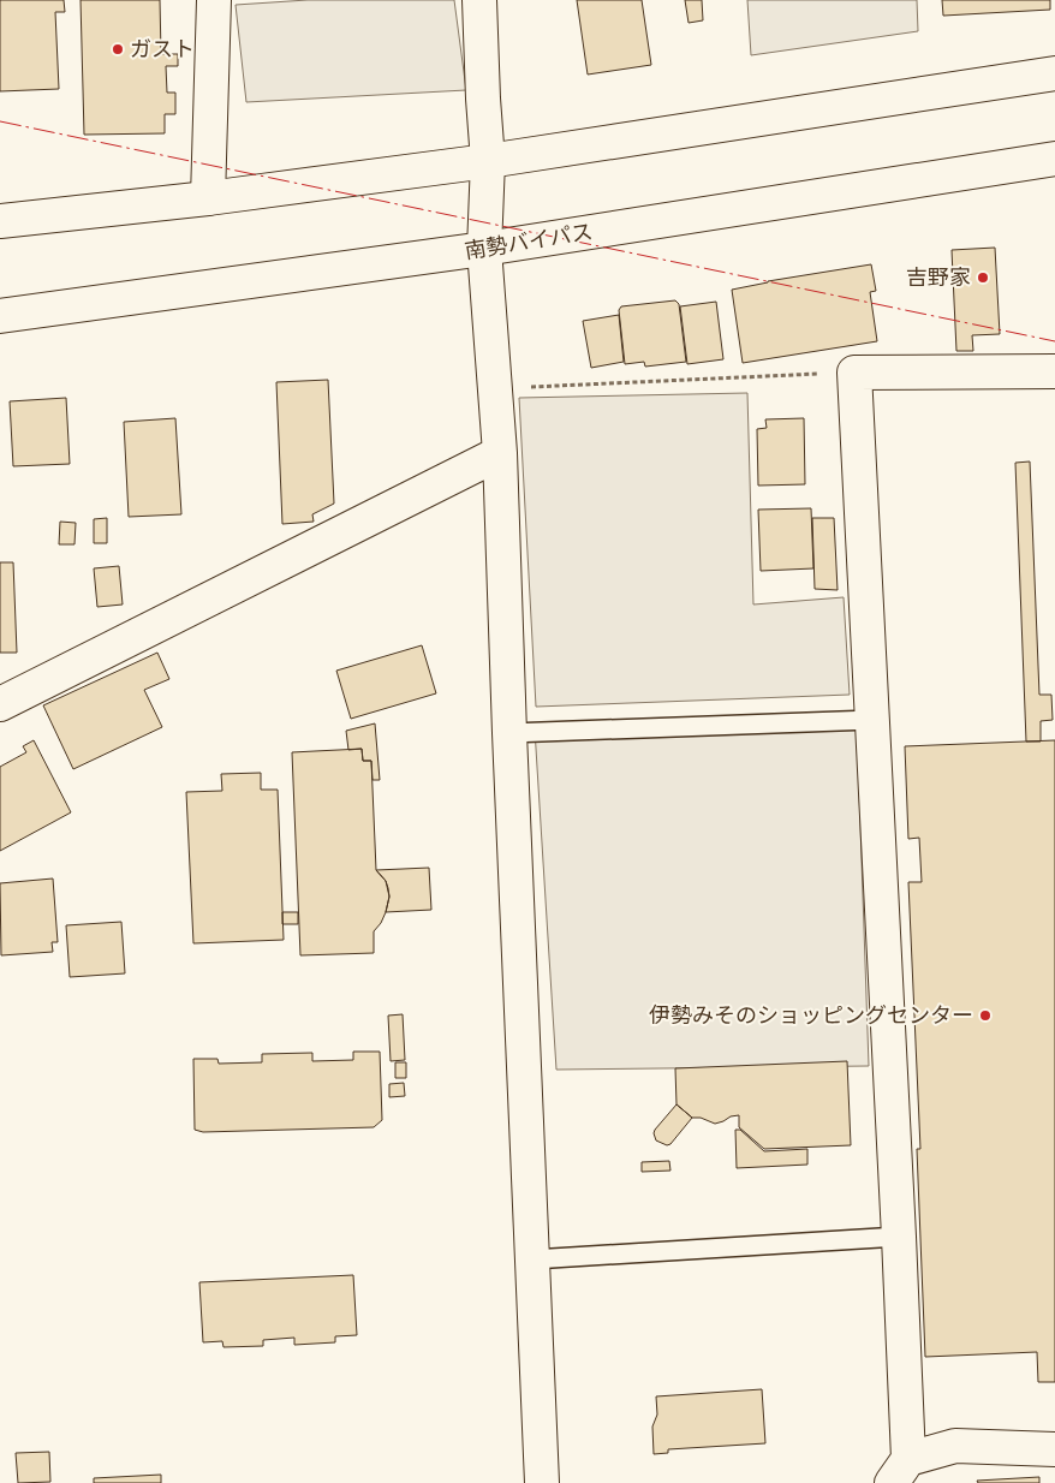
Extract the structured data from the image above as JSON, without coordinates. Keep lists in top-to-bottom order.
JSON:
{
  "streets": {
    "main road": ["南勢バイパス"]
  },
  "places": ["ガスト", "吉野家", "伊勢みそのショッピングセンター"]
}
